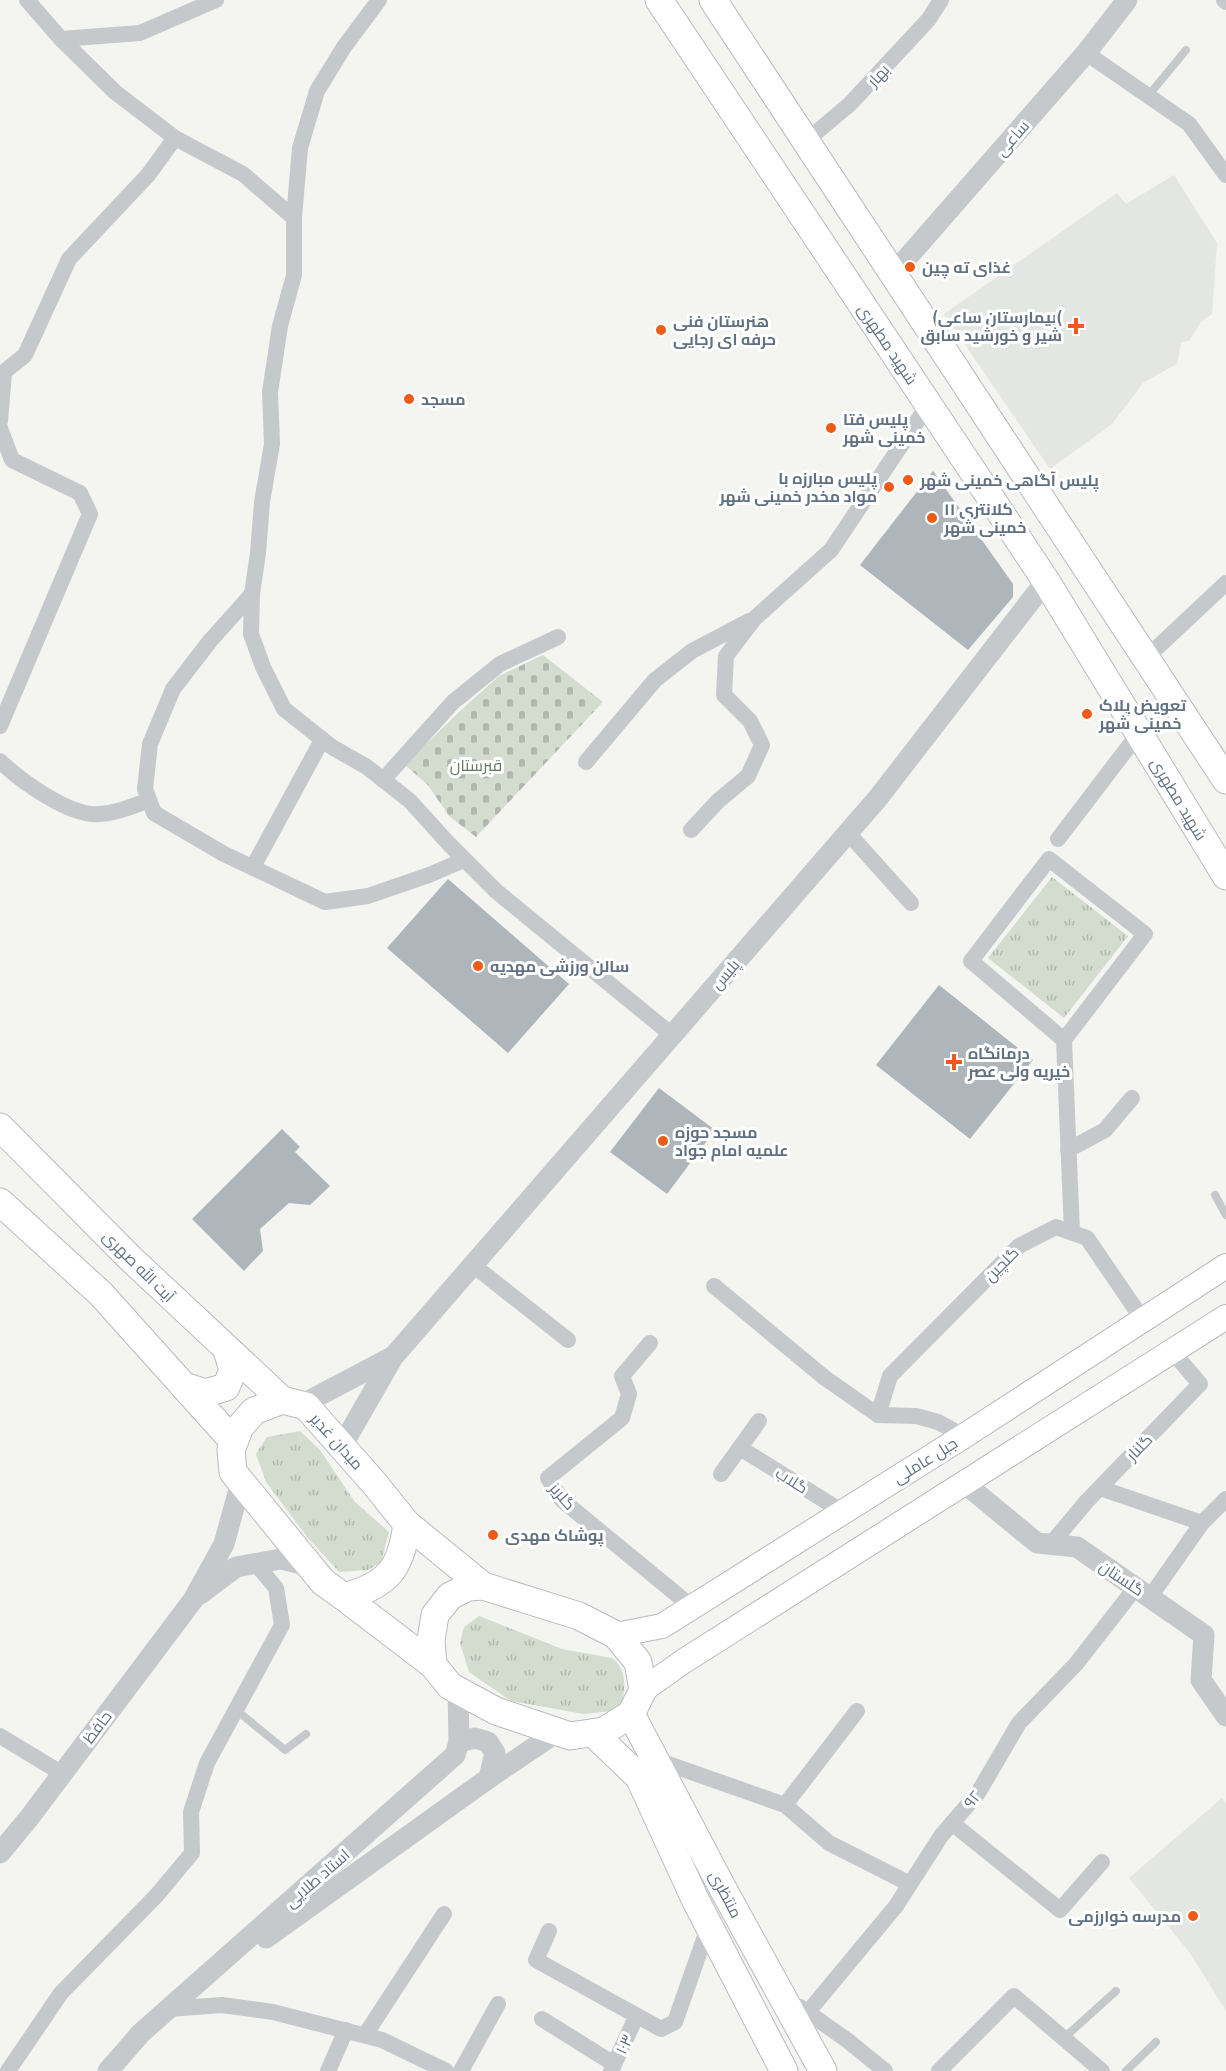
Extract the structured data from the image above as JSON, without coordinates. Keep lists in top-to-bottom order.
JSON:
{
  "streets": {
    "main road": [
      "شهید مطهری",
      "آیت الله صهری",
      "میدان غدیر",
      "جبل عاملی",
      "منتظری"
    ],
    "street": [
      "بهار",
      "ساعی",
      "پلیس",
      "گلچین",
      "گلنار",
      "گلاب",
      "گلریز",
      "گلستان",
      "حافظ",
      "۹۲",
      "استاد طلایی",
      "۱۰۳"
    ]
  },
  "crossings": [
    ["شهید مطهری", "پلیس"],
    ["آیت الله صهری", "میدان غدیر"],
    ["گلنار", "گلستان"],
    ["جبل عاملی", "گلاب"],
    ["جبل عاملی", "گلریز"],
    ["گلستان", "۹۲"]
  ],
  "parks": ["قبرستان"],
  "places": {
    "other": [
      "غذای ته چین",
      "هنرستان فنی حرفه ای رجایی",
      "مسجد",
      "پلیس فتا خمینی شهر",
      "پلیس آگاهی خمینی شهر",
      "پلیس مبارزه با مواد مخدر خمینی شهر",
      "کلانتری ۱۱ خمینی شهر",
      "تعویض پلاک خمینی شهر",
      "سالن ورزشی مهدیه",
      "مسجد حوزه علمیه امام جواد",
      "پوشاک مهدی",
      "مدرسه خوارزمی"
    ],
    "health": ["(بیمارستان ساعی( شیر و خورشید سابق", "درمانگاه خیریه ولی عصر"]
  }
}
